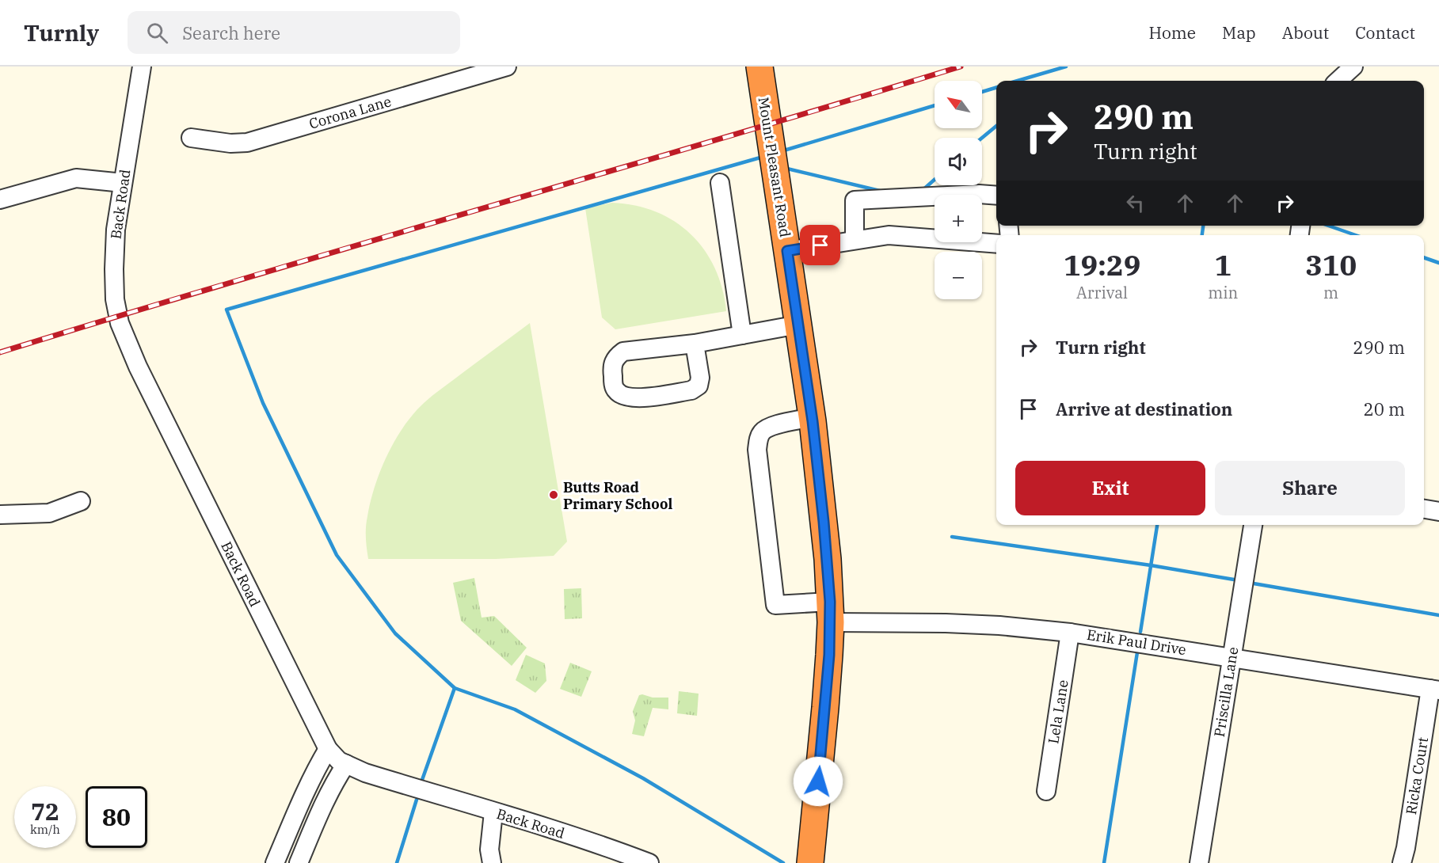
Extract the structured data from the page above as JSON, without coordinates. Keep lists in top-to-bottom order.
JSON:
{
  "streets": {
    "highway": ["Mount Pleasant Road"],
    "street": [
      "Corona Lane",
      "Back Road",
      "Erik Paul Drive",
      "Priscilla Lane",
      "Lela Lane",
      "Ricka Court"
    ]
  },
  "crossings": [
    ["Mount Pleasant Road", "Erik Paul Drive"],
    ["Erik Paul Drive", "Priscilla Lane"],
    ["Erik Paul Drive", "Lela Lane"],
    ["Erik Paul Drive", "Ricka Court"]
  ],
  "places": ["Butts Road Primary School"],
  "north": "top left",
  "page": {
    "header": "Turnly",
    "search": "Search here",
    "nav": [
      "Home",
      "Map",
      "About",
      "Contact"
    ],
    "map_buttons": ["+", "−"],
    "turn": ["290 m", "Turn right"],
    "eta": [
      "19:29",
      "Arrival",
      "1",
      "min",
      "310",
      "m"
    ],
    "list": [
      {
        "name": "Turn right",
        "value": "290 m"
      },
      {
        "name": "Arrive at destination",
        "value": "20 m"
      }
    ],
    "buttons": ["Exit", "Share"],
    "speed": "72 km/h",
    "limit": "80"
  }
}
